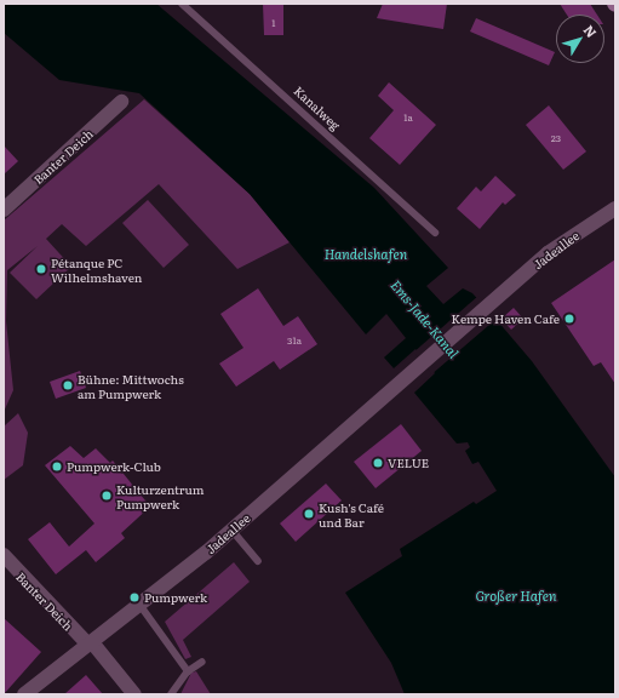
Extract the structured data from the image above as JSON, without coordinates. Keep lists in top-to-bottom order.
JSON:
{
  "streets": {
    "street": ["Banter Deich", "Jadeallee"],
    "lane": ["Kanalweg"]
  },
  "crossings": [
    ["Banter Deich", "Jadeallee"]
  ],
  "water": ["Handelshafen", "Ems-Jade-Kanal", "Großer Hafen"],
  "places": [
    "Pétanque PC Wilhelmshaven",
    "Kempe Haven Cafe",
    "Bühne: Mittwochs am Pumpwerk",
    "VELUE",
    "Pumpwerk-Club",
    "Kulturzentrum Pumpwerk",
    "Kush's Café und Bar",
    "Pumpwerk"
  ],
  "house_numbers": [
    "1",
    "1a",
    "23",
    "31a"
  ],
  "north": "top right"
}
